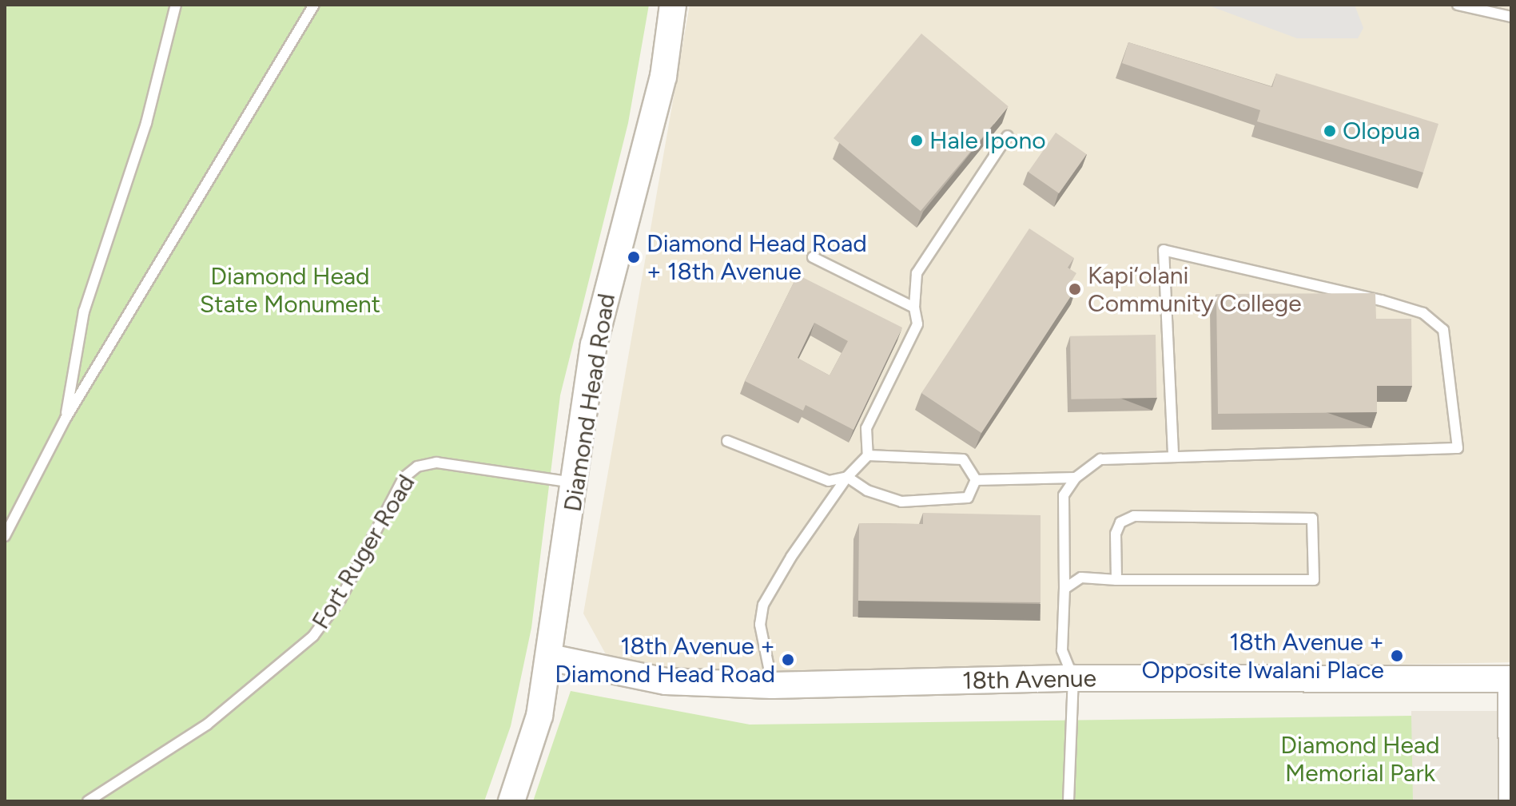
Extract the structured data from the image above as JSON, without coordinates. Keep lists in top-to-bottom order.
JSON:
{
  "streets": {
    "street": ["Diamond Head Road", "18th Avenue"],
    "lane": ["Fort Ruger Road"]
  },
  "crossings": [
    ["Diamond Head Road", "Fort Ruger Road"],
    ["Diamond Head Road", "18th Avenue"]
  ],
  "parks": ["Diamond Head State Monument", "Diamond Head Memorial Park"],
  "places": [
    "Olopua",
    "Hale Ipono",
    "Diamond Head Road + 18th Avenue",
    "Kapi‘olani Community College",
    "18th Avenue + Opposite Iwalani Place",
    "18th Avenue + Diamond Head Road"
  ]
}
